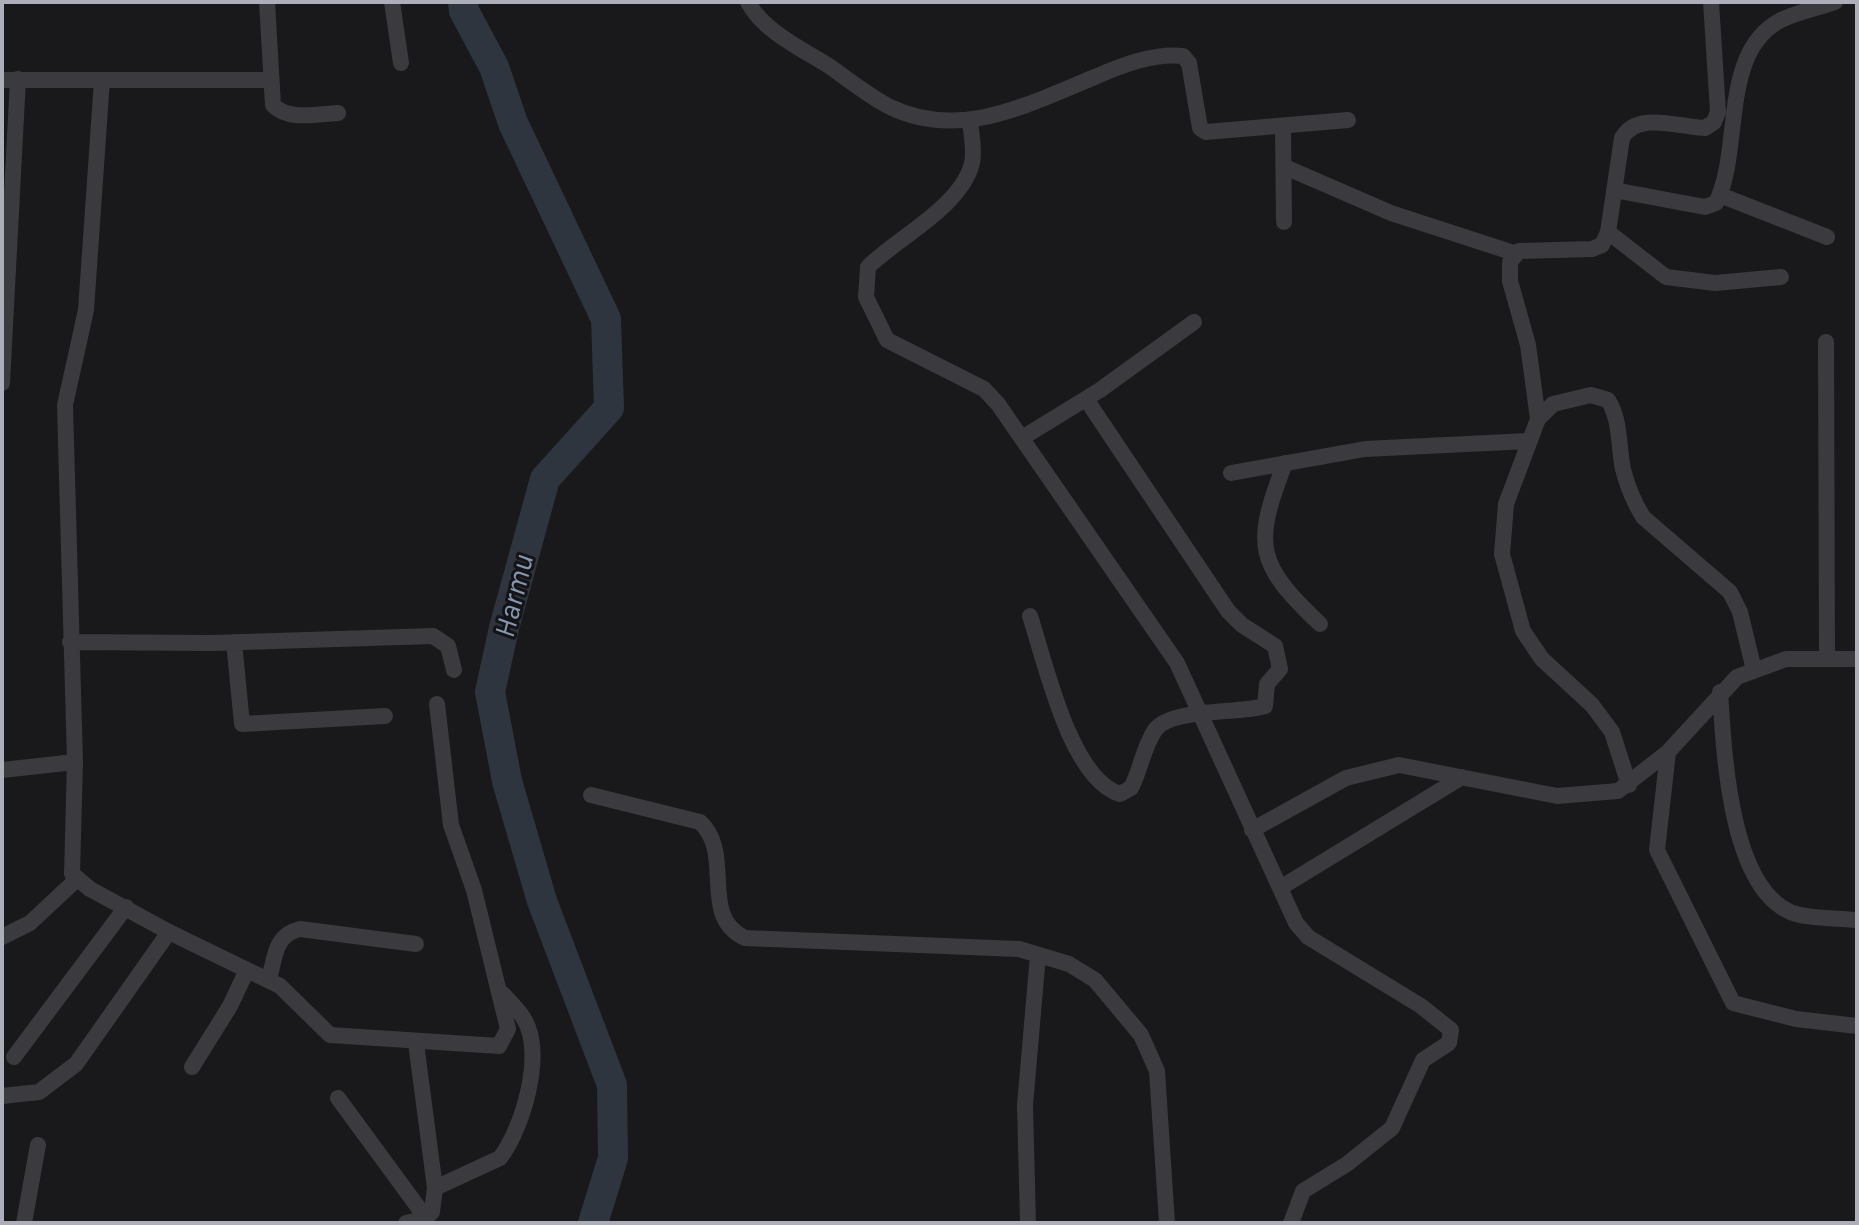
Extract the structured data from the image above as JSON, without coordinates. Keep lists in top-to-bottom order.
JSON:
{
  "water": ["Harmu"]
}
